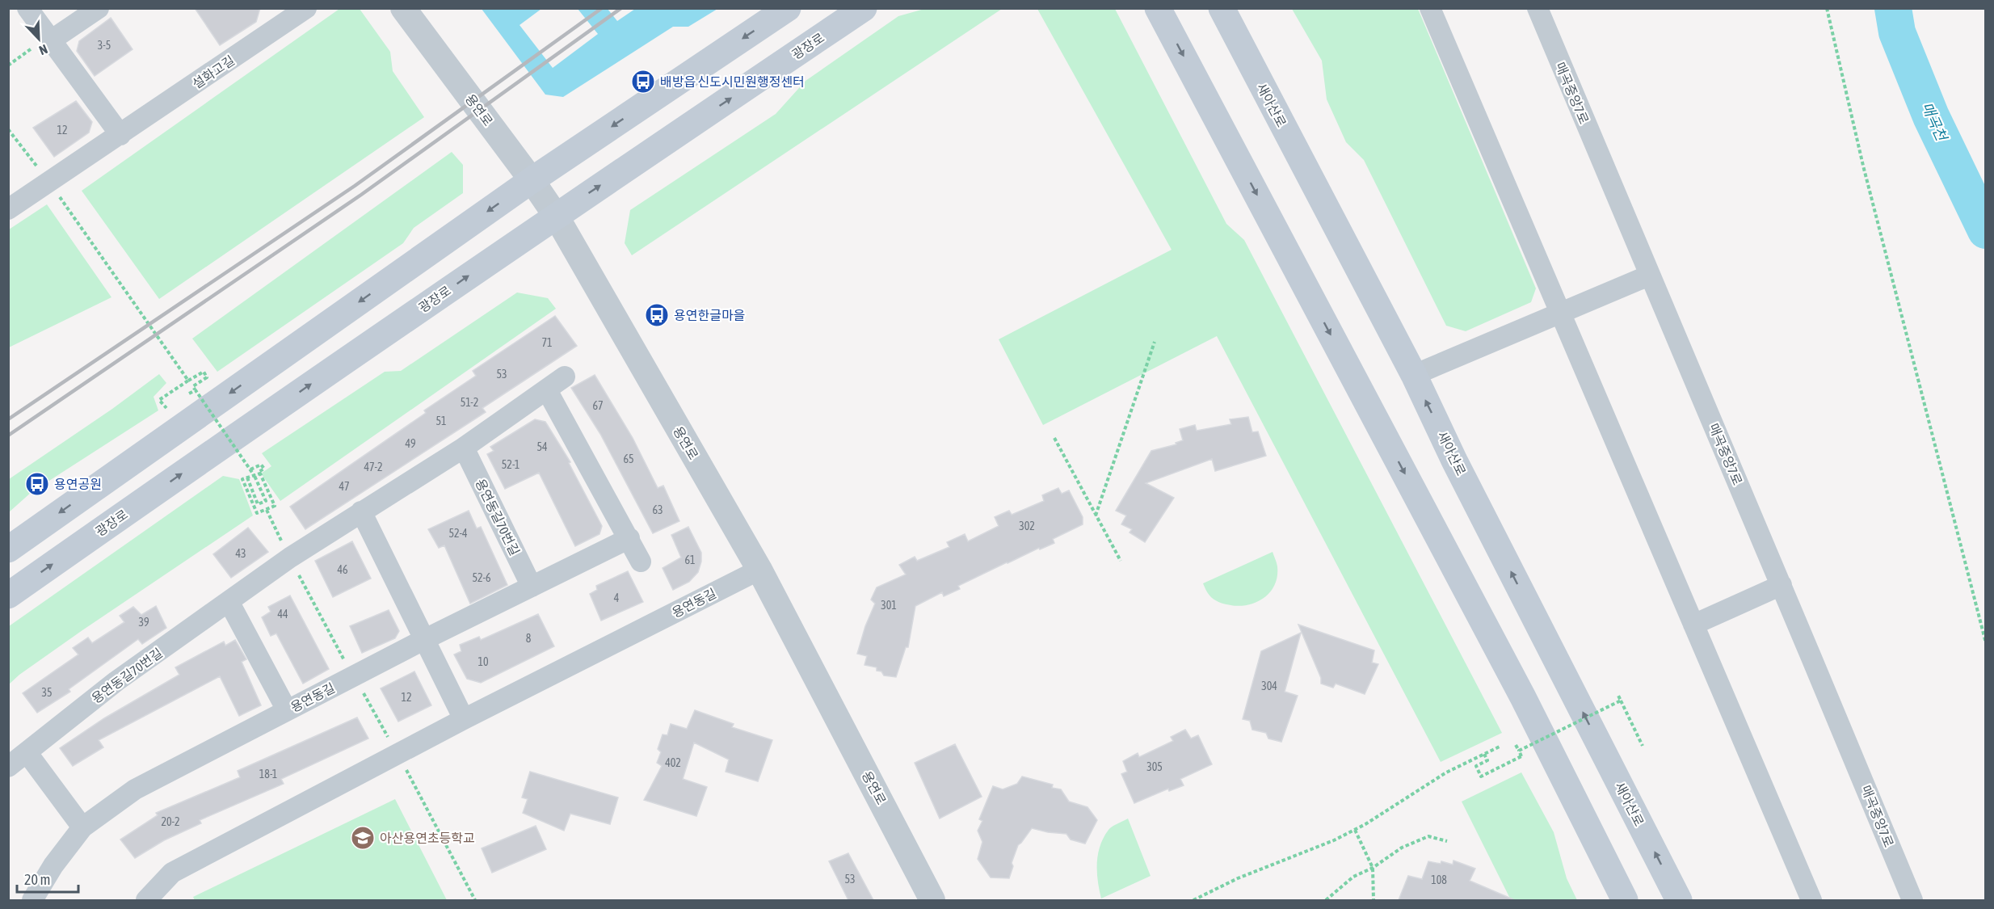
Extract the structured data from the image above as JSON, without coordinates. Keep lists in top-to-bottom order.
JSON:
{
  "streets": {
    "main road": ["광장로", "새아산로"],
    "street": [
      "설화고길",
      "매곡중앙7로",
      "용연로",
      "용연동길70번길",
      "용연동길"
    ]
  },
  "crossings": [
    ["광장로", "용연로"],
    ["용연로", "용연동길"],
    ["용연동길70번길", "용연동길"]
  ],
  "water": ["매곡천"],
  "places": {
    "bus stop": ["배방읍 신도시민원행정센터", "용연한글마을", "용연공원"],
    "school or university": ["아산용연초등학교"]
  },
  "house_numbers": [
    "3-5",
    "12",
    "71",
    "53",
    "51-2",
    "67",
    "51",
    "49",
    "54",
    "65",
    "52-1",
    "47-2",
    "47",
    "63",
    "302",
    "52-4",
    "43",
    "61",
    "46",
    "52-6",
    "4",
    "301",
    "44",
    "39",
    "8",
    "10",
    "304",
    "35",
    "12",
    "402",
    "305",
    "18-1",
    "20-2",
    "53",
    "108"
  ],
  "scale_bar": "20 m",
  "north": "bottom right"
}
